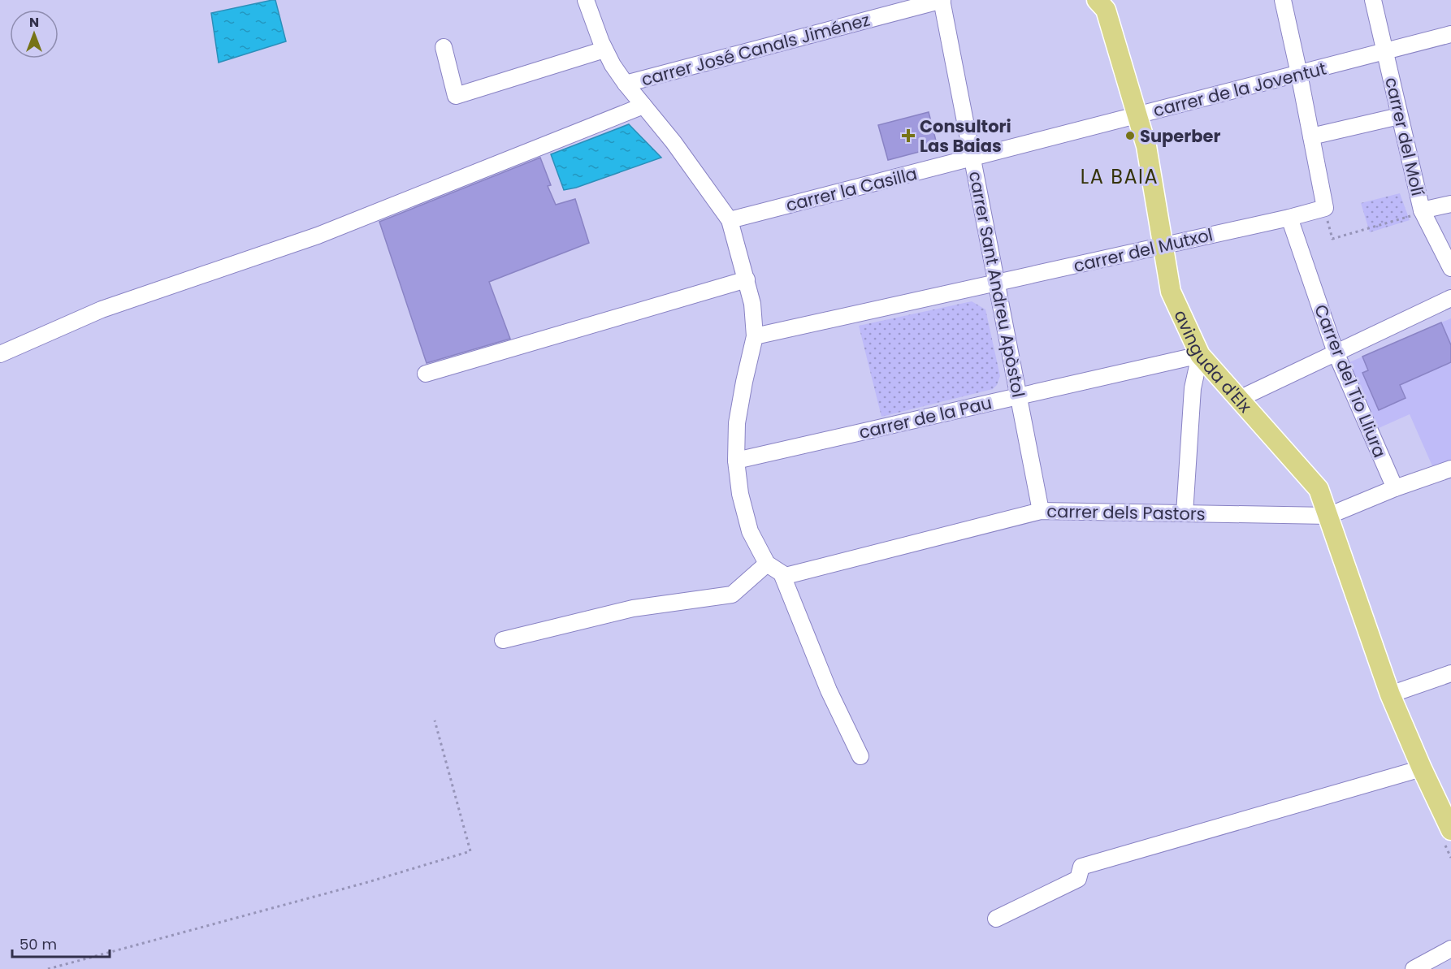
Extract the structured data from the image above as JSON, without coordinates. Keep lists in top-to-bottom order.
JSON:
{
  "streets": {
    "main road": ["avinguda d'Elx"],
    "street": [
      "carrer José Canals Jiménez",
      "carrer de la Joventut",
      "carrer del Molí",
      "carrer la Casilla",
      "carrer del Mutxol",
      "carrer Sant Andreu Apòstol",
      "Carrer del Tio Lliura",
      "carrer de la Pau",
      "carrer dels Pastors"
    ]
  },
  "crossings": [
    ["carrer José Canals Jiménez", "carrer Sant Andreu Apòstol"],
    ["carrer de la Joventut", "carrer del Molí"],
    ["carrer de la Joventut", "carrer la Casilla"],
    ["carrer de la Joventut", "carrer Sant Andreu Apòstol"],
    ["carrer de la Joventut", "avinguda d'Elx"],
    ["carrer la Casilla", "carrer Sant Andreu Apòstol"],
    ["carrer del Mutxol", "carrer Sant Andreu Apòstol"],
    ["carrer del Mutxol", "avinguda d'Elx"],
    ["carrer del Mutxol", "Carrer del Tio Lliura"],
    ["carrer Sant Andreu Apòstol", "carrer de la Pau"],
    ["carrer Sant Andreu Apòstol", "carrer dels Pastors"],
    ["avinguda d'Elx", "carrer de la Pau"],
    ["avinguda d'Elx", "carrer dels Pastors"]
  ],
  "districts": ["LA BAIA"],
  "places": {
    "health": ["Consultori Las Baias"],
    "other": ["Superber"]
  },
  "scale_bar": "50 m",
  "north": "top"
}
